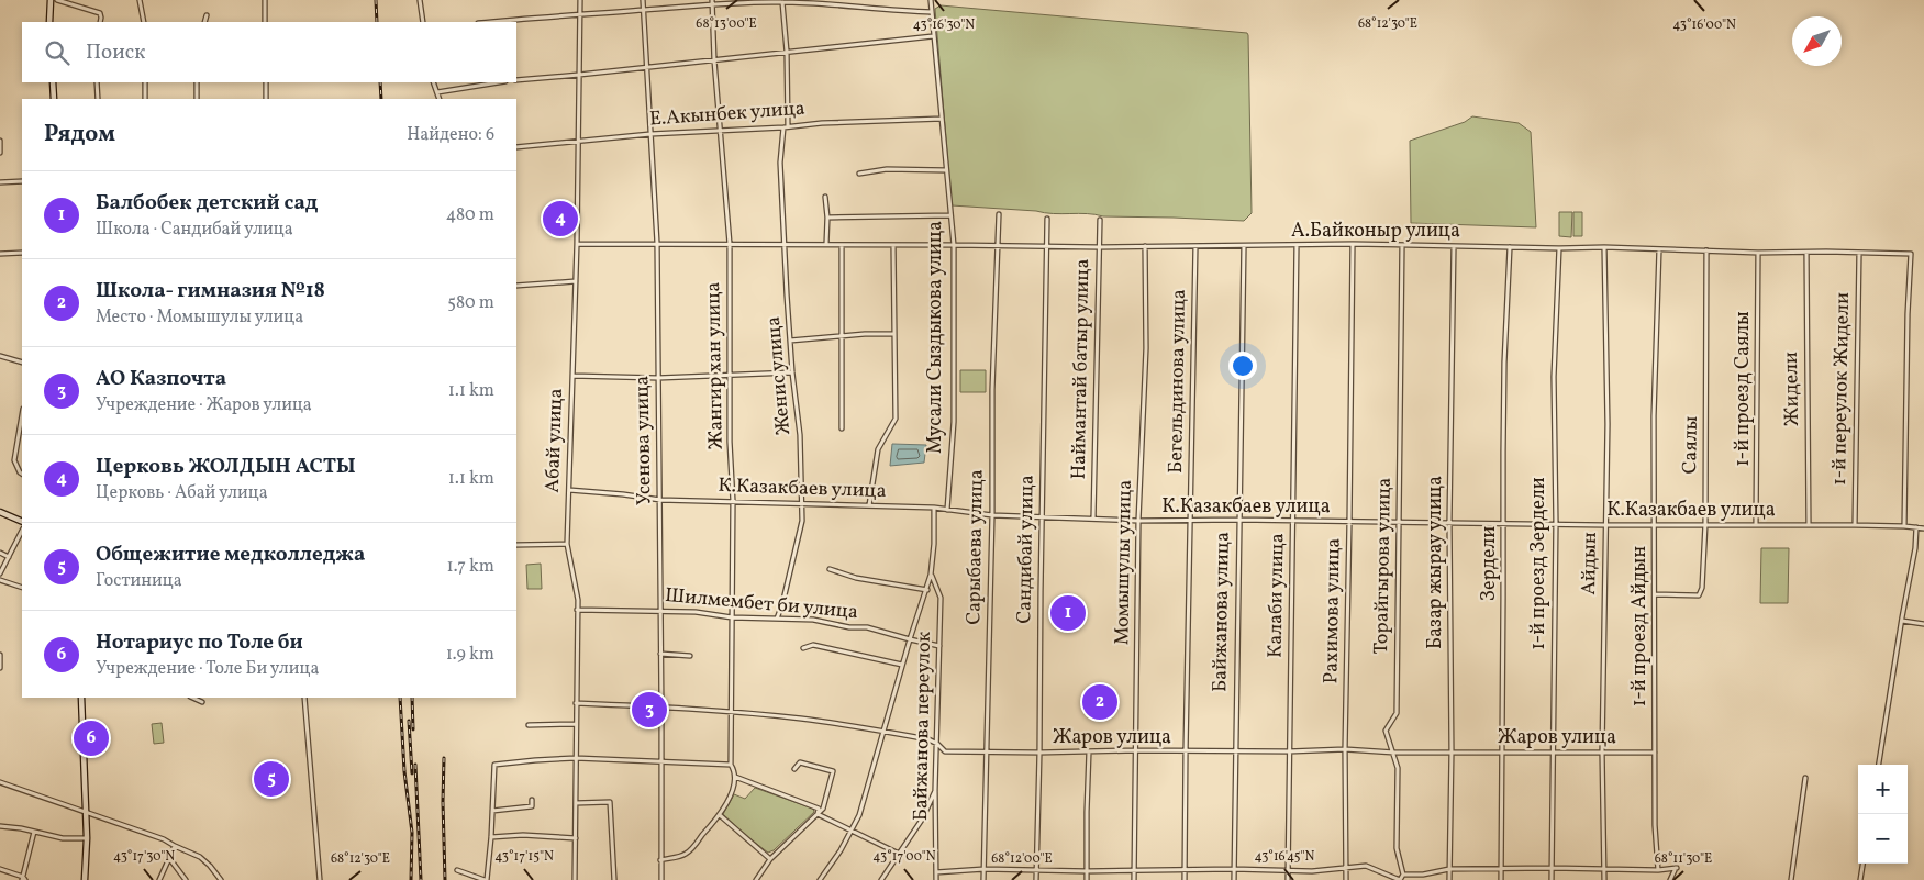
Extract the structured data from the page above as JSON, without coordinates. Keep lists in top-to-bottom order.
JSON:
{
  "streets": {
    "street": [
      "Е.Акынбек улица",
      "А.Байконыр улица",
      "Мусали Сыздыкова улица",
      "Жангир хан улица",
      "Наймантай батыр улица",
      "Женис улица",
      "Бегельдинова улица",
      "1-й проезд Саялы",
      "Жидели",
      "1-й переулок Жидели",
      "Абай улица",
      "Усенова улица",
      "Саялы",
      "К.Казакбаев улица",
      "Сарыбаева улица",
      "Сандибай улица",
      "Момышулы улица",
      "Базар жырау улица",
      "Зердели",
      "1-й проезд Зердели",
      "Айдын",
      "Торайгырова улица",
      "Калаби улица",
      "Шилмембет би улица",
      "Рахимова улица",
      "Байжанова улица",
      "1-й проезд Айдын",
      "Байжанова переулок",
      "Жаров улица"
    ]
  },
  "crossings": [
    ["Е.Акынбек улица", "Мусали Сыздыкова улица"],
    ["Е.Акынбек улица", "Жангир хан улица"],
    ["Е.Акынбек улица", "Женис улица"],
    ["Е.Акынбек улица", "Абай улица"],
    ["Е.Акынбек улица", "Усенова улица"],
    ["А.Байконыр улица", "Мусали Сыздыкова улица"],
    ["А.Байконыр улица", "Жангир хан улица"],
    ["А.Байконыр улица", "Наймантай батыр улица"],
    ["А.Байконыр улица", "Женис улица"],
    ["А.Байконыр улица", "Бегельдинова улица"],
    ["А.Байконыр улица", "1-й проезд Саялы"],
    ["А.Байконыр улица", "Жидели"],
    ["А.Байконыр улица", "1-й переулок Жидели"],
    ["А.Байконыр улица", "Абай улица"],
    ["А.Байконыр улица", "Усенова улица"],
    ["А.Байконыр улица", "Саялы"],
    ["А.Байконыр улица", "К.Казакбаев улица"],
    ["А.Байконыр улица", "Сарыбаева улица"],
    ["А.Байконыр улица", "Сандибай улица"],
    ["А.Байконыр улица", "Момышулы улица"],
    ["А.Байконыр улица", "Базар жырау улица"],
    ["А.Байконыр улица", "Зердели"],
    ["А.Байконыр улица", "1-й проезд Зердели"],
    ["А.Байконыр улица", "Айдын"],
    ["А.Байконыр улица", "Торайгырова улица"],
    ["А.Байконыр улица", "Калаби улица"],
    ["А.Байконыр улица", "Рахимова улица"],
    ["А.Байконыр улица", "Байжанова улица"],
    ["А.Байконыр улица", "1-й проезд Айдын"],
    ["Мусали Сыздыкова улица", "К.Казакбаев улица"],
    ["Жангир хан улица", "К.Казакбаев улица"],
    ["Жангир хан улица", "Шилмембет би улица"],
    ["Жангир хан улица", "Жаров улица"],
    ["Наймантай батыр улица", "К.Казакбаев улица"],
    ["Женис улица", "К.Казакбаев улица"],
    ["Женис улица", "Шилмембет би улица"],
    ["Бегельдинова улица", "К.Казакбаев улица"],
    ["Бегельдинова улица", "Жаров улица"],
    ["1-й проезд Саялы", "К.Казакбаев улица"],
    ["Жидели", "К.Казакбаев улица"],
    ["1-й переулок Жидели", "К.Казакбаев улица"],
    ["Абай улица", "К.Казакбаев улица"],
    ["Абай улица", "Шилмембет би улица"],
    ["Абай улица", "Жаров улица"],
    ["Усенова улица", "К.Казакбаев улица"],
    ["Усенова улица", "Шилмембет би улица"],
    ["Усенова улица", "Жаров улица"],
    ["Саялы", "К.Казакбаев улица"],
    ["Саялы", "1-й проезд Айдын"],
    ["К.Казакбаев улица", "Сарыбаева улица"],
    ["К.Казакбаев улица", "Сандибай улица"],
    ["К.Казакбаев улица", "Момышулы улица"],
    ["К.Казакбаев улица", "Базар жырау улица"],
    ["К.Казакбаев улица", "Зердели"],
    ["К.Казакбаев улица", "1-й проезд Зердели"],
    ["К.Казакбаев улица", "Айдын"],
    ["К.Казакбаев улица", "Торайгырова улица"],
    ["К.Казакбаев улица", "Калаби улица"],
    ["К.Казакбаев улица", "Рахимова улица"],
    ["К.Казакбаев улица", "Байжанова улица"],
    ["К.Казакбаев улица", "1-й проезд Айдын"],
    ["Сарыбаева улица", "Жаров улица"],
    ["Сандибай улица", "Жаров улица"],
    ["Момышулы улица", "Жаров улица"],
    ["Базар жырау улица", "Жаров улица"],
    ["Зердели", "Жаров улица"],
    ["1-й проезд Зердели", "Жаров улица"],
    ["Айдын", "Жаров улица"],
    ["Торайгырова улица", "Жаров улица"],
    ["Калаби улица", "Жаров улица"],
    ["Шилмембет би улица", "Байжанова переулок"],
    ["Рахимова улица", "Жаров улица"],
    ["Байжанова улица", "Жаров улица"],
    ["1-й проезд Айдын", "Жаров улица"],
    ["Байжанова переулок", "Жаров улица"]
  ],
  "north": "bottom left",
  "page": {
    "search": "Поиск",
    "heading": ["Рядом", "Найдено: 6"],
    "list": [
      {
        "mark": "1",
        "name": "Балбобек детский сад",
        "note": "Школа · Сандибай улица",
        "value": "480 m"
      },
      {
        "mark": "2",
        "name": "Школа- гимназия №18",
        "note": "Место · Момышулы улица",
        "value": "580 m"
      },
      {
        "mark": "3",
        "name": "АО Казпочта",
        "note": "Учреждение · Жаров улица",
        "value": "1.1 km"
      },
      {
        "mark": "4",
        "name": "Церковь ЖОЛДЫН АСТЫ",
        "note": "Церковь · Абай улица",
        "value": "1.1 km"
      },
      {
        "mark": "5",
        "name": "Общежитие медколледжа",
        "note": "Гостиница",
        "value": "1.7 km"
      },
      {
        "mark": "6",
        "name": "Нотариус по Толе би",
        "note": "Учреждение · Толе Би улица",
        "value": "1.9 km"
      }
    ],
    "pins": [
      "4",
      "1",
      "2",
      "3",
      "6",
      "5"
    ],
    "map_buttons": ["+", "−"]
  },
  "coordinates": [
    "68°13'00\"E",
    "68°12'30\"E",
    "43°16'00\"N",
    "43°16'30\"N",
    "43°17'30\"N",
    "43°17'15\"N",
    "43°17'00\"N",
    "43°16'45\"N",
    "68°12'00\"E",
    "68°11'30\"E"
  ]
}
